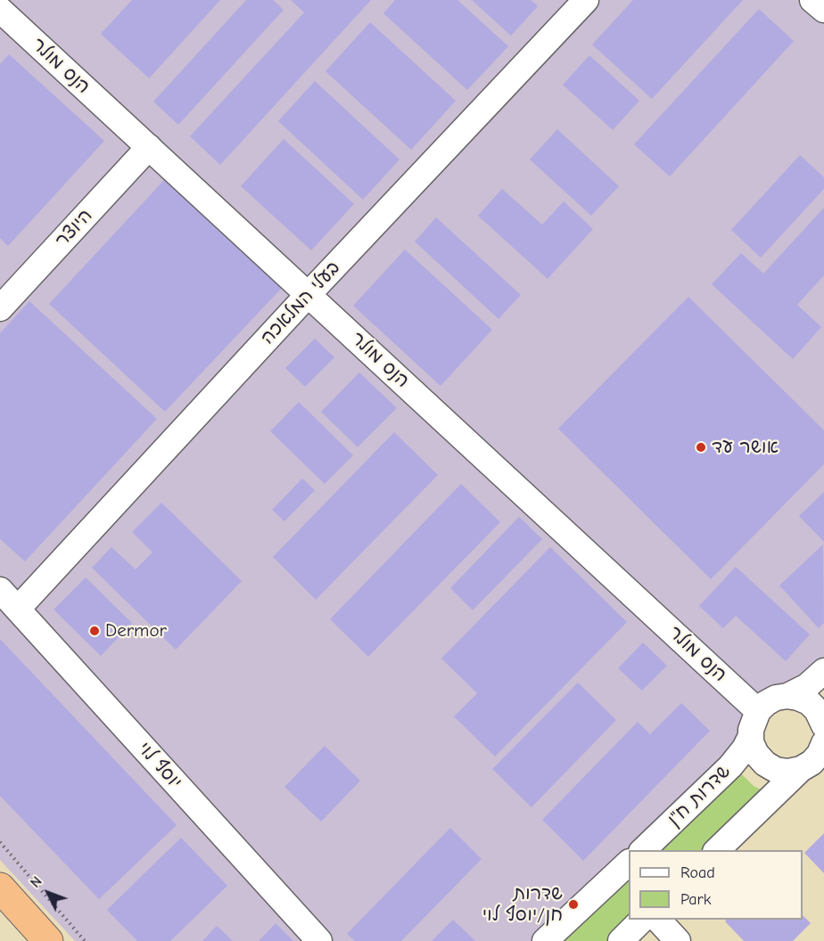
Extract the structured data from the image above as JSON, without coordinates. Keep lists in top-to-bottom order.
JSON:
{
  "streets": {
    "street": [
      "הנס מולר",
      "היוצר",
      "בעלי המלאכה",
      "יוסף לוי",
      "שדרות ח\"ן"
    ]
  },
  "crossings": [
    ["הנס מולר", "היוצר"],
    ["הנס מולר", "בעלי המלאכה"],
    ["הנס מולר", "שדרות ח\"ן"],
    ["בעלי המלאכה", "יוסף לוי"]
  ],
  "places": ["אושר עד", "Dermor", "שדרות חן/יוסף לוי"],
  "legend": ["Road", "Park"],
  "north": "top left"
}
